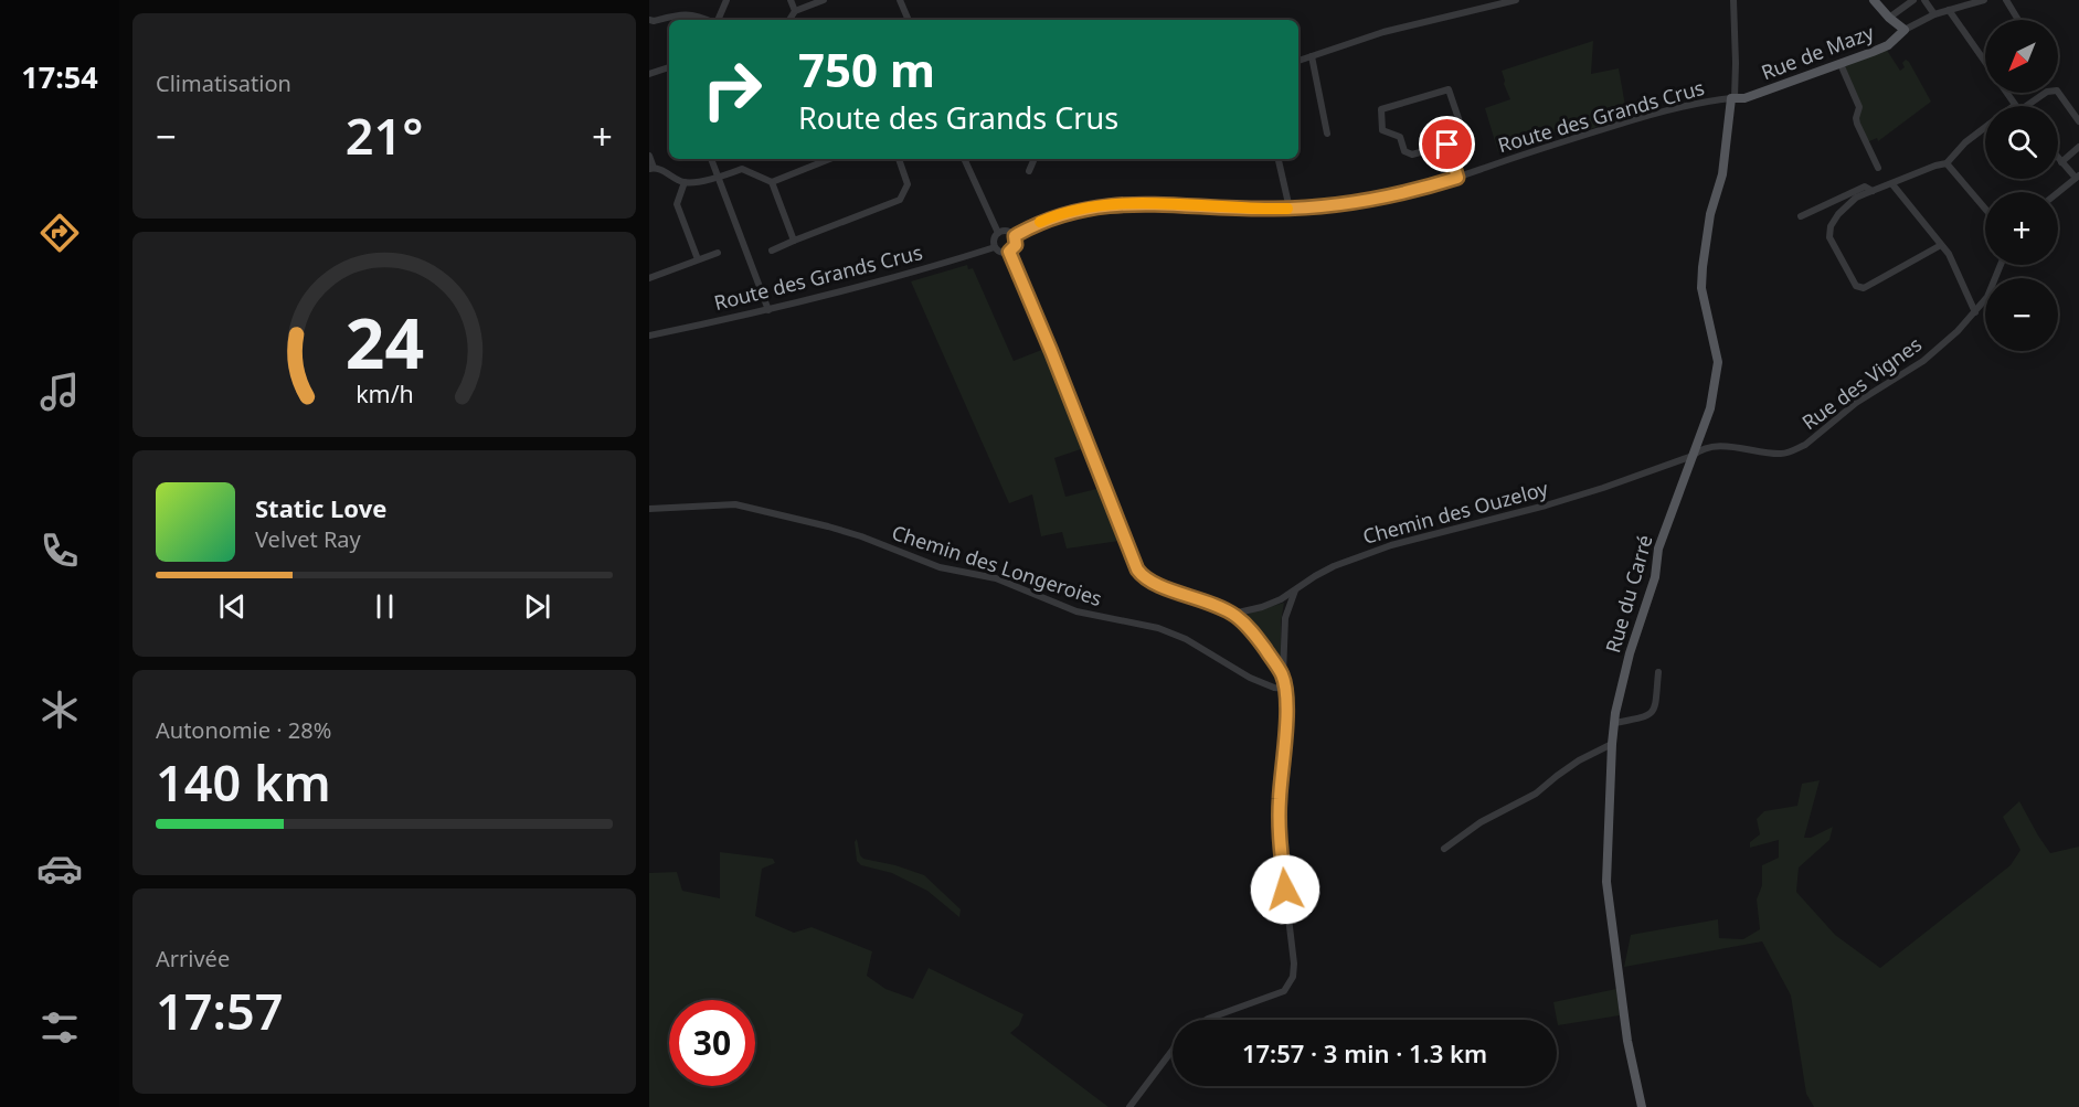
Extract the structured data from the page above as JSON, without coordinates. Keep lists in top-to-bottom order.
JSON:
{
  "streets": {
    "main road": ["Rue de Mazy", "Rue du Carré"],
    "street": [
      "Route des Grands Crus",
      "Rue des Vignes",
      "Chemin des Ouzeloy",
      "Chemin des Longeroies"
    ]
  },
  "crossings": [
    ["Rue de Mazy", "Route des Grands Crus"],
    ["Rue de Mazy", "Rue du Carré"],
    ["Route des Grands Crus", "Rue du Carré"],
    ["Rue des Vignes", "Chemin des Ouzeloy"],
    ["Rue des Vignes", "Rue du Carré"],
    ["Chemin des Ouzeloy", "Rue du Carré"]
  ],
  "north": "bottom left",
  "page": {
    "tabs": "17:54",
    "tile": [
      "Climatisation",
      ["Autonomie · 28%", "140 km"],
      ["Arrivée", "17:57"]
    ],
    "map_buttons": ["+", "−"],
    "turn": ["750 m", "Route des Grands Crus"],
    "heat": ["−", "21°", "+"],
    "song": ["Static Love", "Velvet Ray"],
    "limit": "30",
    "trip": "17:57 · 3 min · 1.3 km",
    "gauge": ["24", "km/h"]
  }
}
